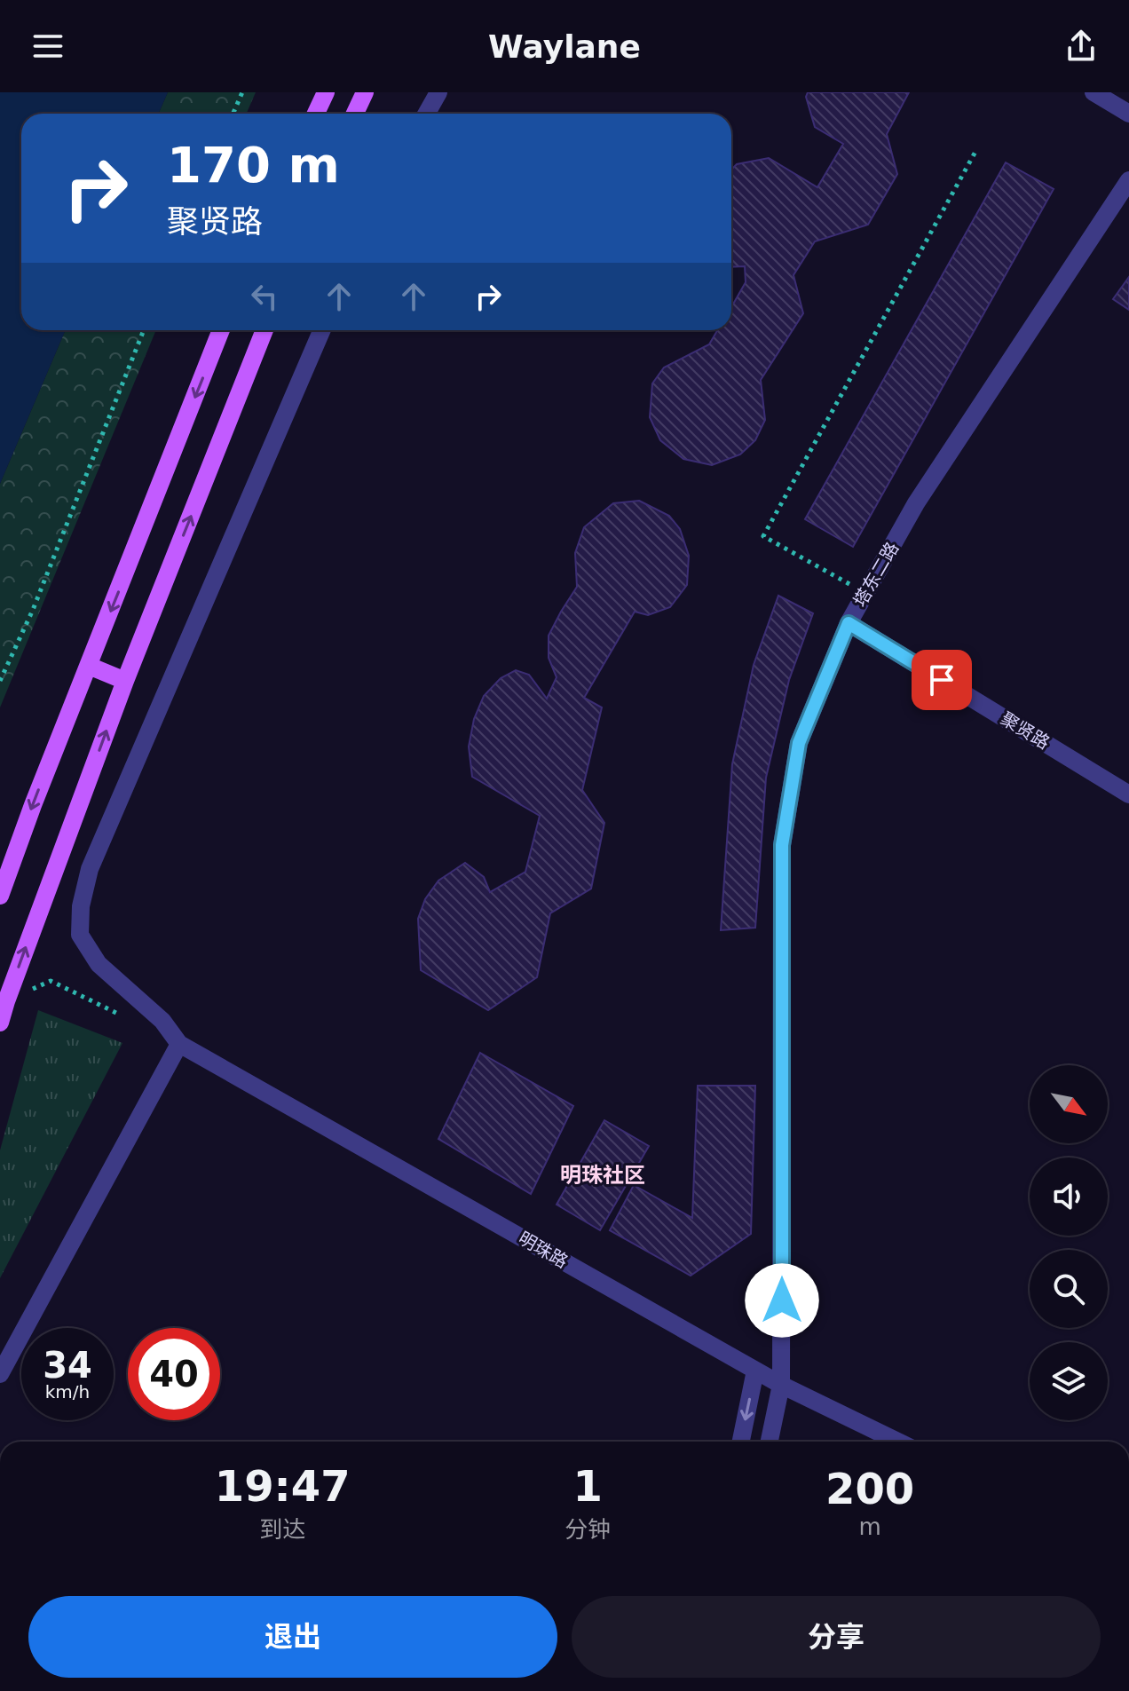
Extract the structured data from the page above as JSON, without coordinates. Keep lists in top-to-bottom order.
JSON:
{
  "streets": {
    "street": ["塔东二路", "聚贤路", "明珠路"]
  },
  "crossings": [
    ["塔东二路", "聚贤路"],
    ["塔东二路", "明珠路"]
  ],
  "districts": ["明珠社区"],
  "north": "bottom right",
  "page": {
    "header": "Waylane",
    "turn": ["170 m", "聚贤路"],
    "speed": "34 km/h",
    "limit": "40",
    "eta": [
      "19:47",
      "到达",
      "1",
      "分钟",
      "200",
      "m"
    ],
    "buttons": ["退出", "分享"]
  }
}
